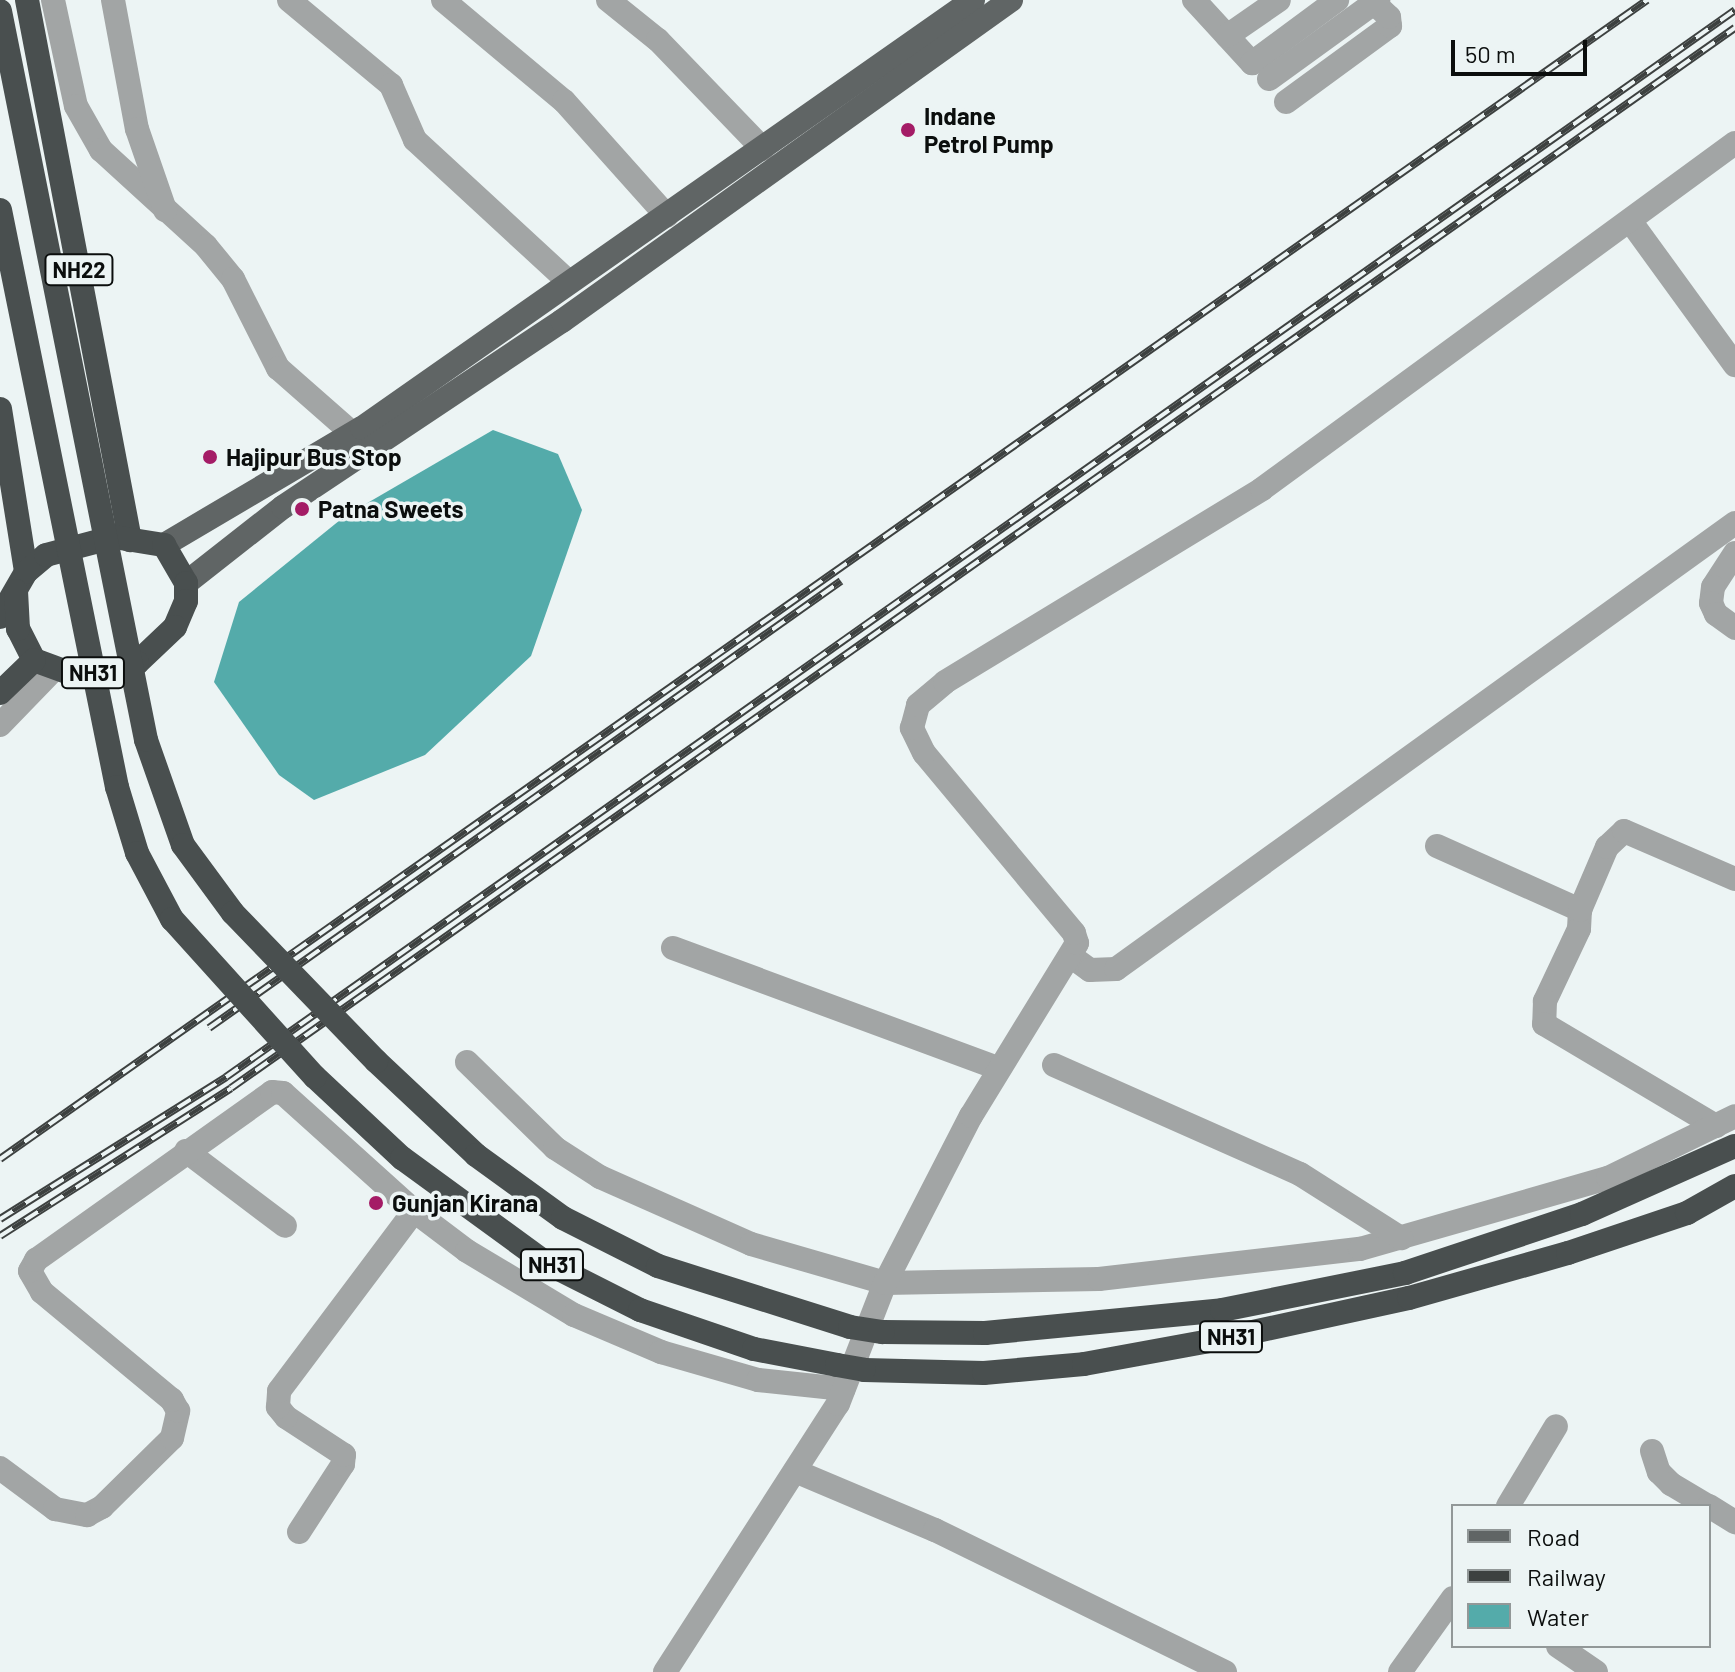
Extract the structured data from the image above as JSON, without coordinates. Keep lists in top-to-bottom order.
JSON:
{
  "streets": {
    "highway": ["NH22", "NH31"]
  },
  "places": [
    "Indane Petrol Pump",
    "Hajipur Bus Stop",
    "Patna Sweets",
    "Gunjan Kirana"
  ],
  "legend": ["Road", "Railway", "Water"],
  "scale_bar": "50 m"
}
